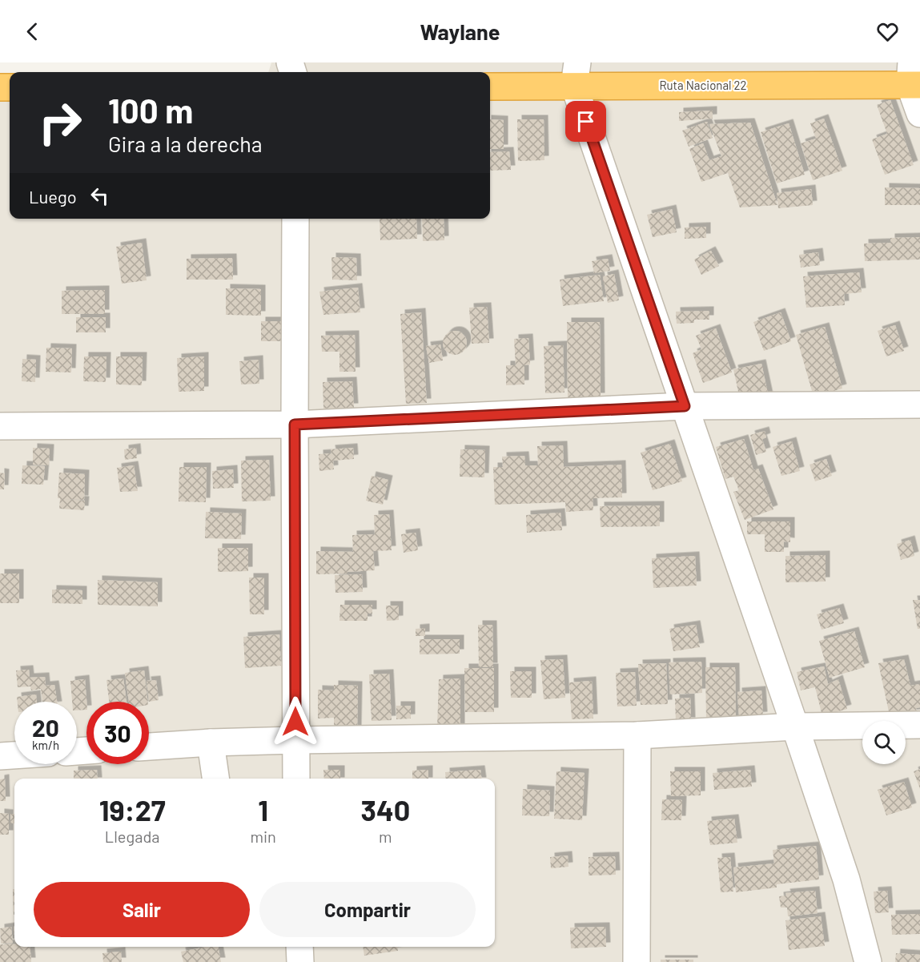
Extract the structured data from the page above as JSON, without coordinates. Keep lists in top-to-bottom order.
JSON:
{
  "streets": {
    "highway": ["Ruta Nacional 22"]
  },
  "page": {
    "header": "Waylane",
    "turn": ["100 m", "Gira a la derecha"],
    "then": "Luego",
    "speed": "20 km/h",
    "limit": "30",
    "eta": [
      "19:27",
      "Llegada",
      "1",
      "min",
      "340",
      "m"
    ],
    "buttons": ["Salir", "Compartir"]
  }
}
